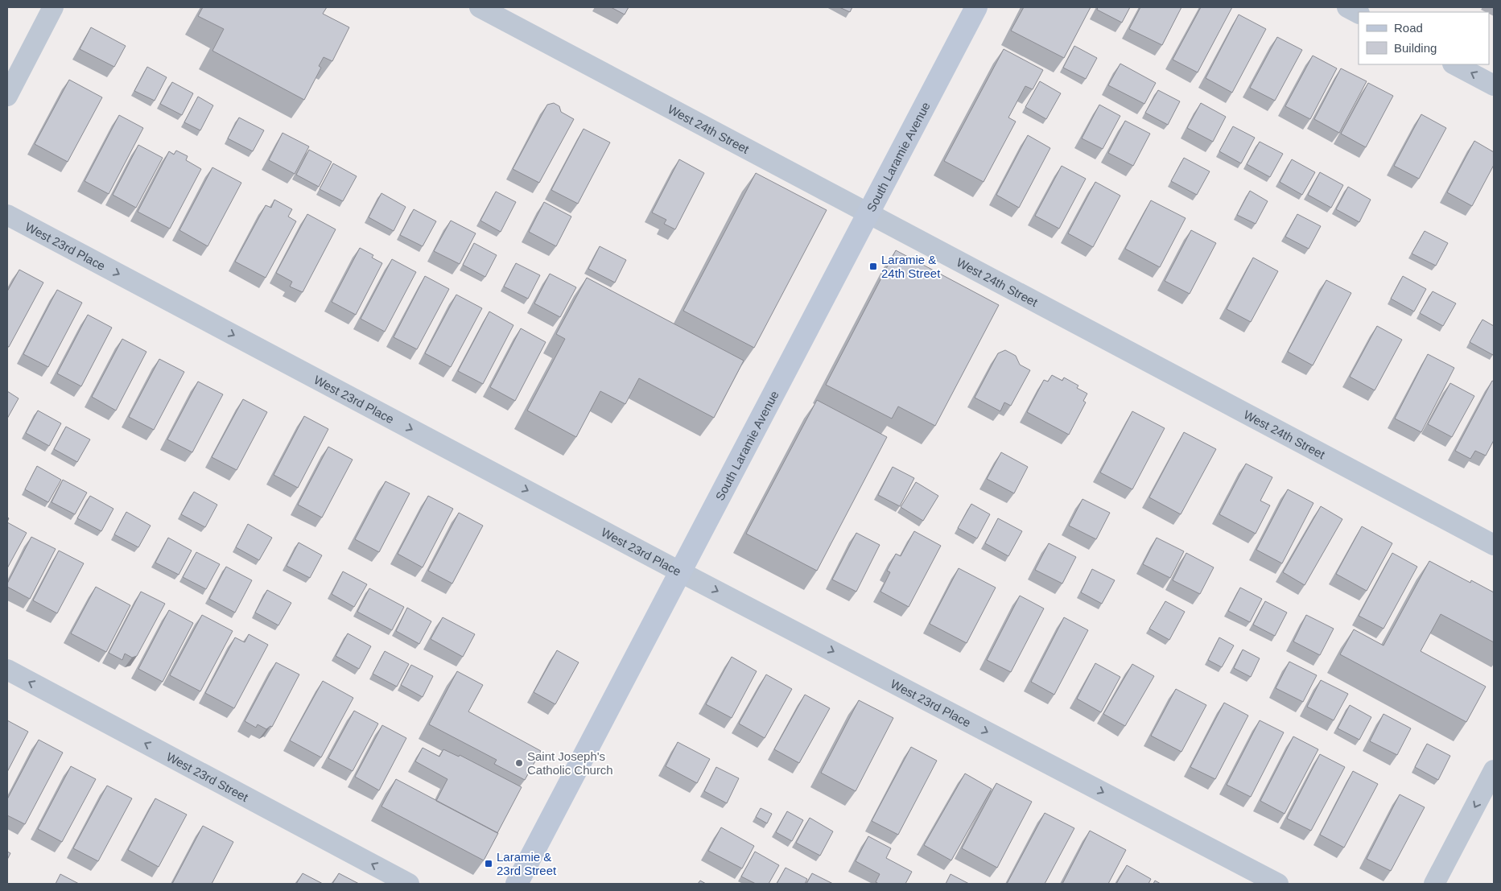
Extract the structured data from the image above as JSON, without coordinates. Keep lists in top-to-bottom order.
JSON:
{
  "streets": {
    "main road": ["South Laramie Avenue"],
    "street": ["West 24th Street", "West 23rd Place", "West 23rd Street"]
  },
  "crossings": [
    ["West 24th Street", "South Laramie Avenue"],
    ["South Laramie Avenue", "West 23rd Place"]
  ],
  "one_way": ["West 23rd Place", "West 23rd Street"],
  "places": {
    "transit": ["Laramie & 24th Street", "Laramie & 23rd Street"],
    "other": ["Saint Joseph's Catholic Church"]
  },
  "legend": ["Road", "Building"]
}
